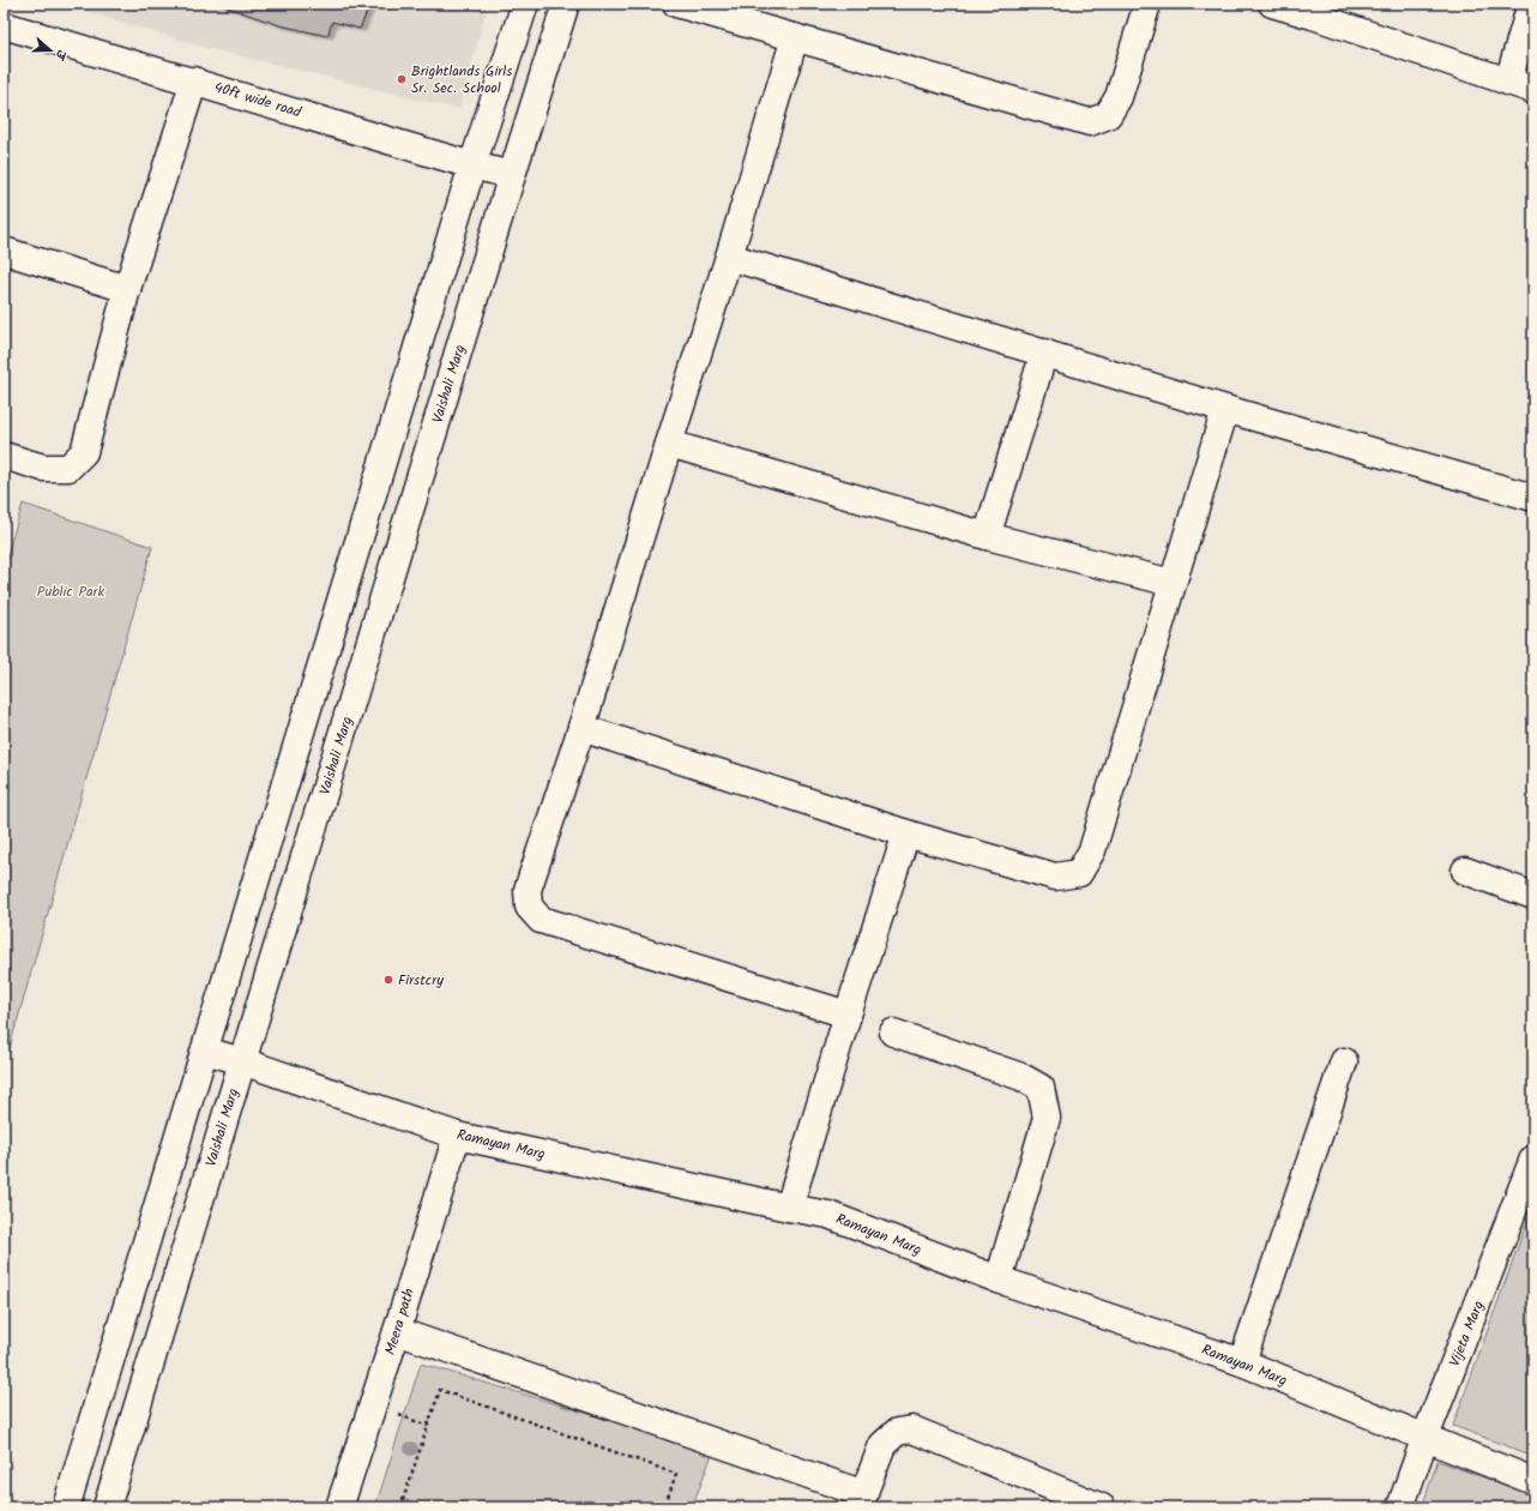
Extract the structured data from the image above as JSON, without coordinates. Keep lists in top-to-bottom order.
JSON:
{
  "streets": {
    "street": [
      "40ft wide road",
      "Vaishali Marg",
      "Ramayan Marg",
      "Meera path",
      "Vijeta Marg"
    ]
  },
  "crossings": [
    ["40ft wide road", "Vaishali Marg"],
    ["Vaishali Marg", "Ramayan Marg"],
    ["Ramayan Marg", "Meera path"],
    ["Ramayan Marg", "Vijeta Marg"]
  ],
  "parks": ["Public Park"],
  "places": ["Brightlands Girls Sr. Sec. School", "Firstcry"],
  "north": "right"
}
